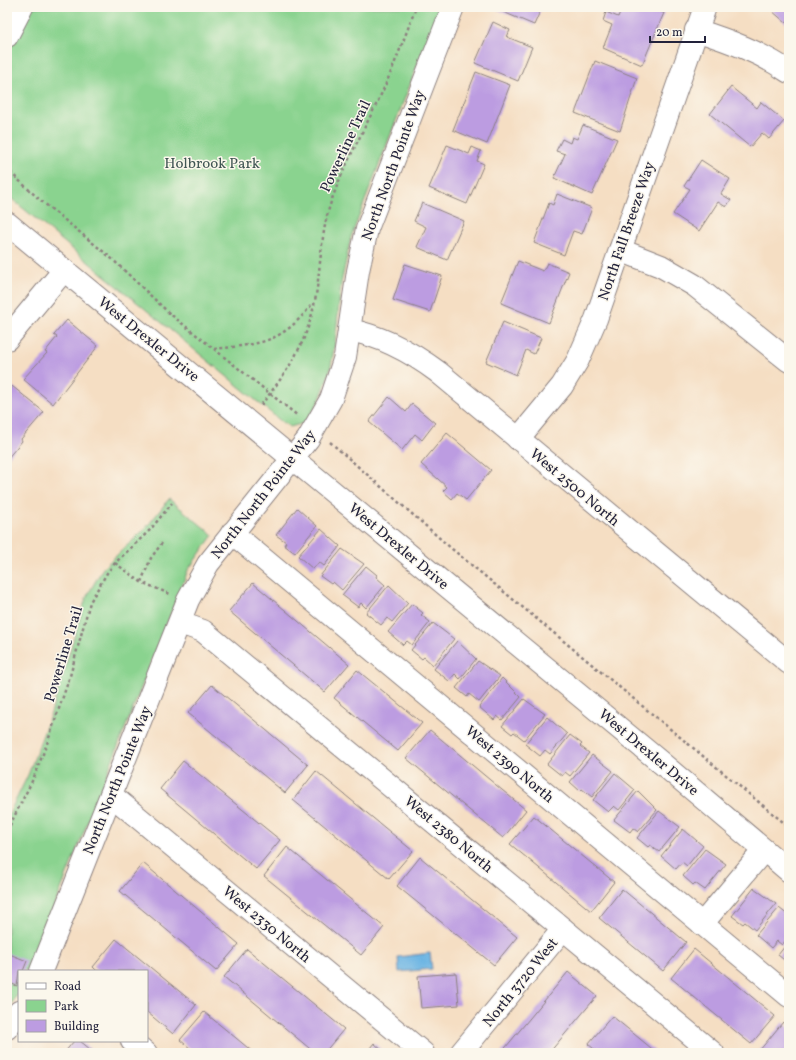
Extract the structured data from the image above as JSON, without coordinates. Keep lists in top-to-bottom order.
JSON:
{
  "streets": {
    "street": [
      "North North Pointe Way",
      "North Fall Breeze Way",
      "West Drexler Drive",
      "West 2500 North",
      "West 2390 North",
      "West 2380 North",
      "West 2330 North",
      "North 3720 West"
    ],
    "path": ["Powerline Trail"]
  },
  "crossings": [
    ["North North Pointe Way", "West Drexler Drive"],
    ["North North Pointe Way", "West 2500 North"],
    ["North North Pointe Way", "West 2390 North"],
    ["North North Pointe Way", "West 2380 North"],
    ["North North Pointe Way", "West 2330 North"],
    ["North Fall Breeze Way", "West 2500 North"],
    ["West 2380 North", "North 3720 West"]
  ],
  "parks": ["Holbrook Park"],
  "legend": ["Road", "Park", "Building"],
  "scale_bar": "20 m"
}
